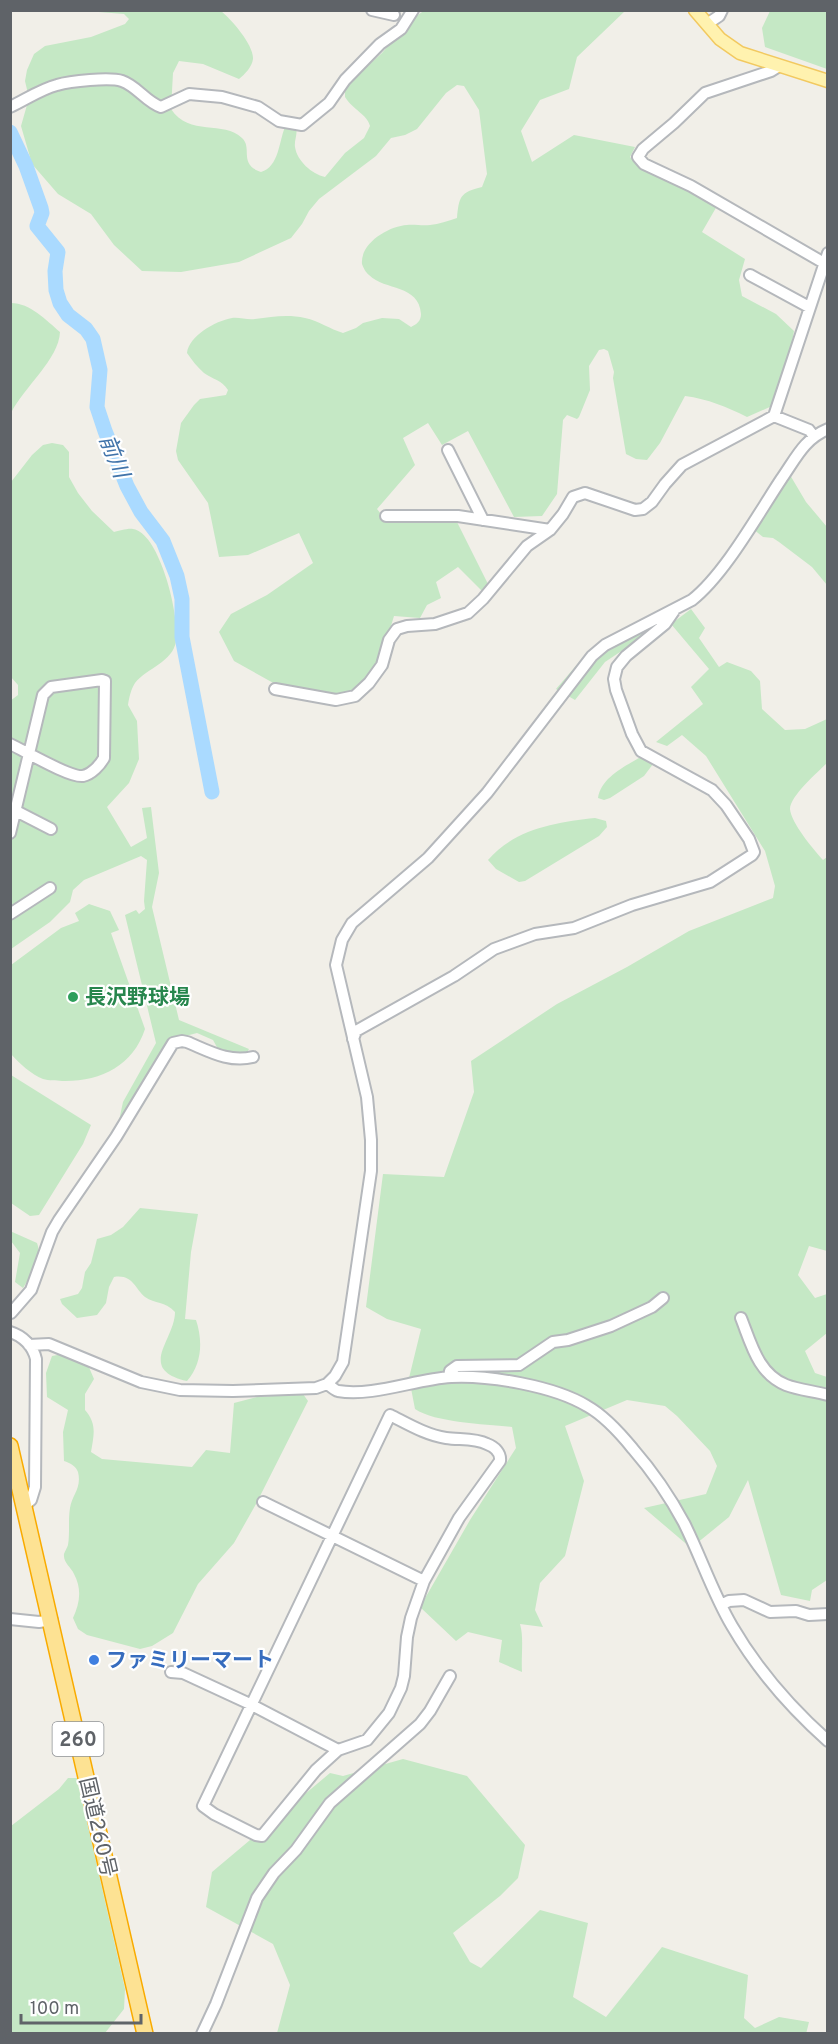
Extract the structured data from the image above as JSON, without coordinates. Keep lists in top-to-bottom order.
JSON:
{
  "streets": {
    "highway": ["260", "国道260号"]
  },
  "water": ["前川"],
  "places": ["長沢野球場", "ファミリーマート"],
  "scale_bar": "100 m"
}
